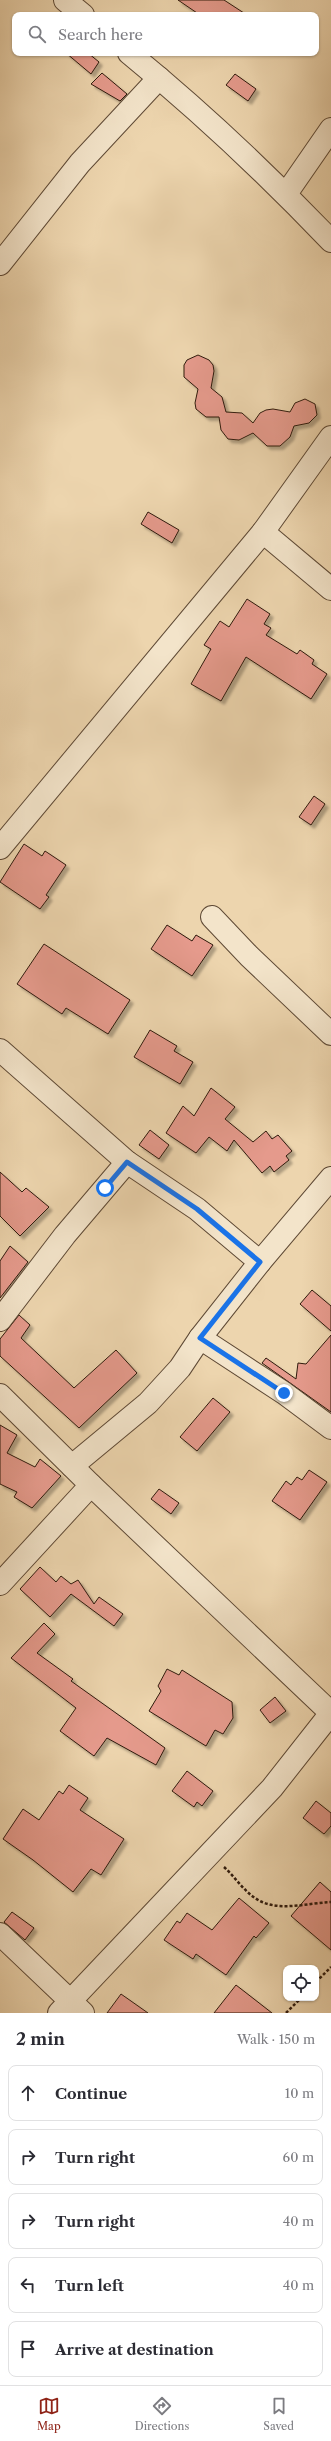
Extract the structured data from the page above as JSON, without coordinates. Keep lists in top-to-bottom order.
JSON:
{
  "page": {
    "search": "Search here",
    "heading": ["2 min", "Walk · 150 m"],
    "list": [
      ["Continue", "10 m"],
      ["Turn right", "60 m"],
      ["Turn right", "40 m"],
      ["Turn left", "40 m"],
      "Arrive at destination"
    ],
    "nav": ["Map", "Directions", "Saved"]
  }
}
